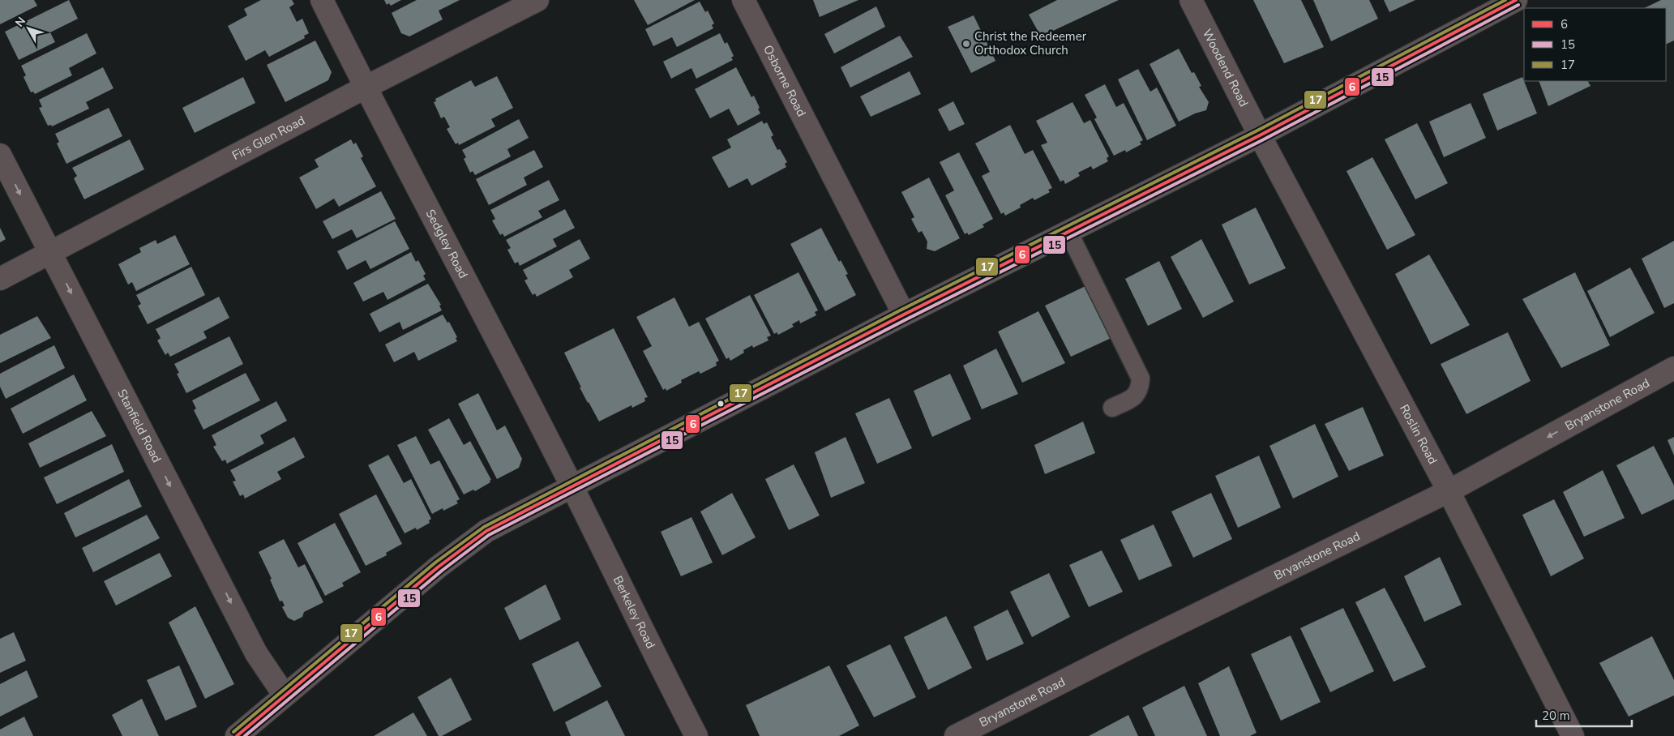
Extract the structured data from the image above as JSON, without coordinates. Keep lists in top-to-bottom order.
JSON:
{
  "streets": {
    "street": [
      "Woodend Road",
      "Osborne Road",
      "Firs Glen Road",
      "Sedgley Road",
      "Bryanstone Road",
      "Stanfield Road",
      "Roslin Road",
      "Berkeley Road"
    ]
  },
  "crossings": [
    ["Woodend Road", "Roslin Road"],
    ["Firs Glen Road", "Sedgley Road"],
    ["Firs Glen Road", "Stanfield Road"],
    ["Sedgley Road", "Berkeley Road"],
    ["Bryanstone Road", "Roslin Road"]
  ],
  "one_way": ["Stanfield Road"],
  "places": ["Christ the Redeemer Orthodox Church"],
  "lines": ["transit line 6", "transit line 17", "transit line 15"],
  "legend": ["6", "15", "17"],
  "scale_bar": "20 m",
  "north": "top left"
}
